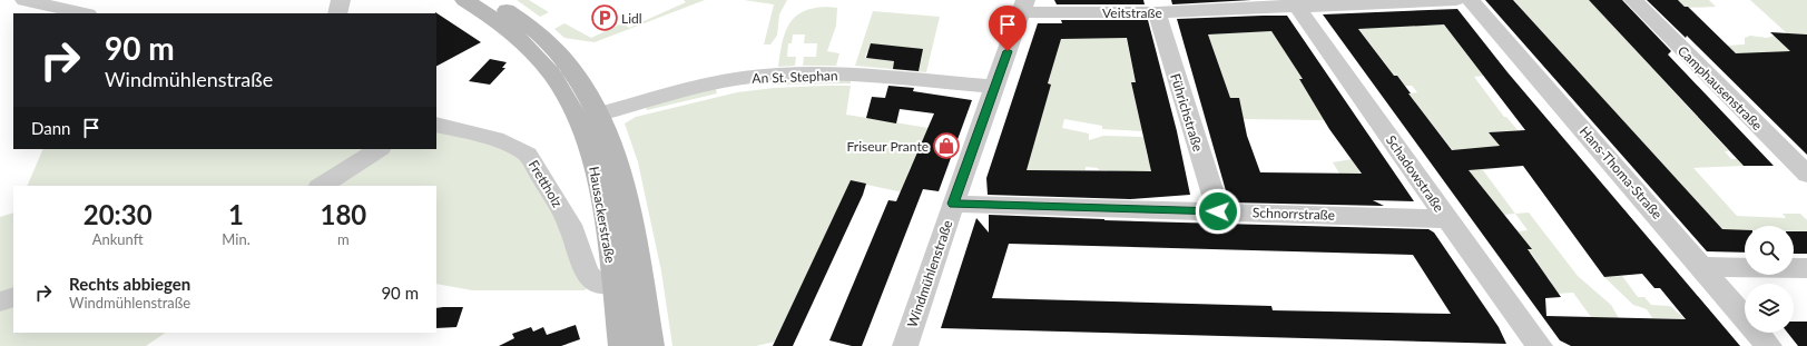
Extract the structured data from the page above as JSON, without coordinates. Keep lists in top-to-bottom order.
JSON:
{
  "streets": {
    "main road": ["Hausackerstraße"],
    "street": [
      "Veitstraße",
      "An St. Stephan",
      "Camphausenstraße",
      "Führichstraße",
      "Hans-Thoma-Straße",
      "Schadowstraße",
      "Frettholz",
      "Schnorrstraße",
      "Windmühlenstraße"
    ]
  },
  "crossings": [
    ["Veitstraße", "Führichstraße"],
    ["Veitstraße", "Schadowstraße"],
    ["Veitstraße", "Windmühlenstraße"],
    ["An St. Stephan", "Hausackerstraße"],
    ["An St. Stephan", "Windmühlenstraße"],
    ["Führichstraße", "Schnorrstraße"],
    ["Schadowstraße", "Schnorrstraße"],
    ["Frettholz", "Hausackerstraße"],
    ["Schnorrstraße", "Windmühlenstraße"]
  ],
  "places": {
    "parking": ["Lidl"],
    "shop": ["Friseur Prante"]
  },
  "page": {
    "turn": ["90 m", "Windmühlenstraße"],
    "then": "Dann",
    "eta": [
      "20:30",
      "Ankunft",
      "1",
      "Min.",
      "180",
      "m"
    ],
    "list": [
      {
        "name": "Rechts abbiegen",
        "note": "Windmühlenstraße",
        "value": "90 m"
      }
    ]
  }
}
